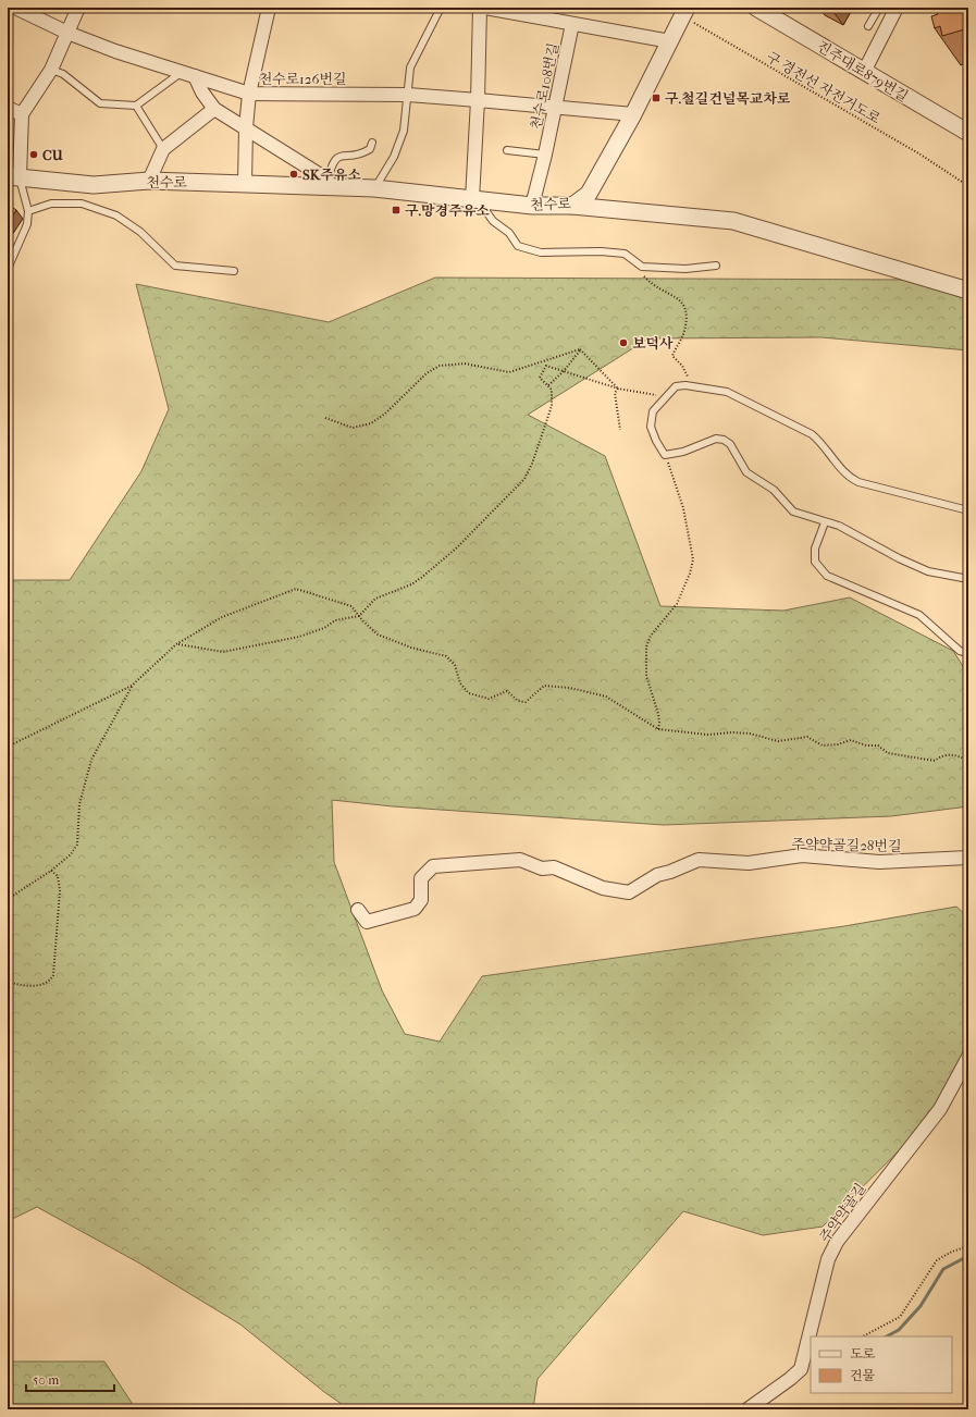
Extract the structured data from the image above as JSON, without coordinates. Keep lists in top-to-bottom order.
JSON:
{
  "streets": {
    "street": [
      "진주대로879번길",
      "천수로126번길",
      "천수로108번길",
      "천수로",
      "주약약골길28번길",
      "주약약골길"
    ],
    "path": ["구 경전선 자전거도로"]
  },
  "crossings": [
    ["천수로126번길", "천수로108번길"],
    ["천수로126번길", "천수로"],
    ["천수로108번길", "천수로"],
    ["구 경전선 자전거도로", "천수로"]
  ],
  "places": {
    "transit": ["구.철길건널목교차로", "구.망경주유소"],
    "other": ["CU", "SK주유소", "보덕사"]
  },
  "legend": ["도로", "건물"],
  "scale_bar": "50 m"
}
